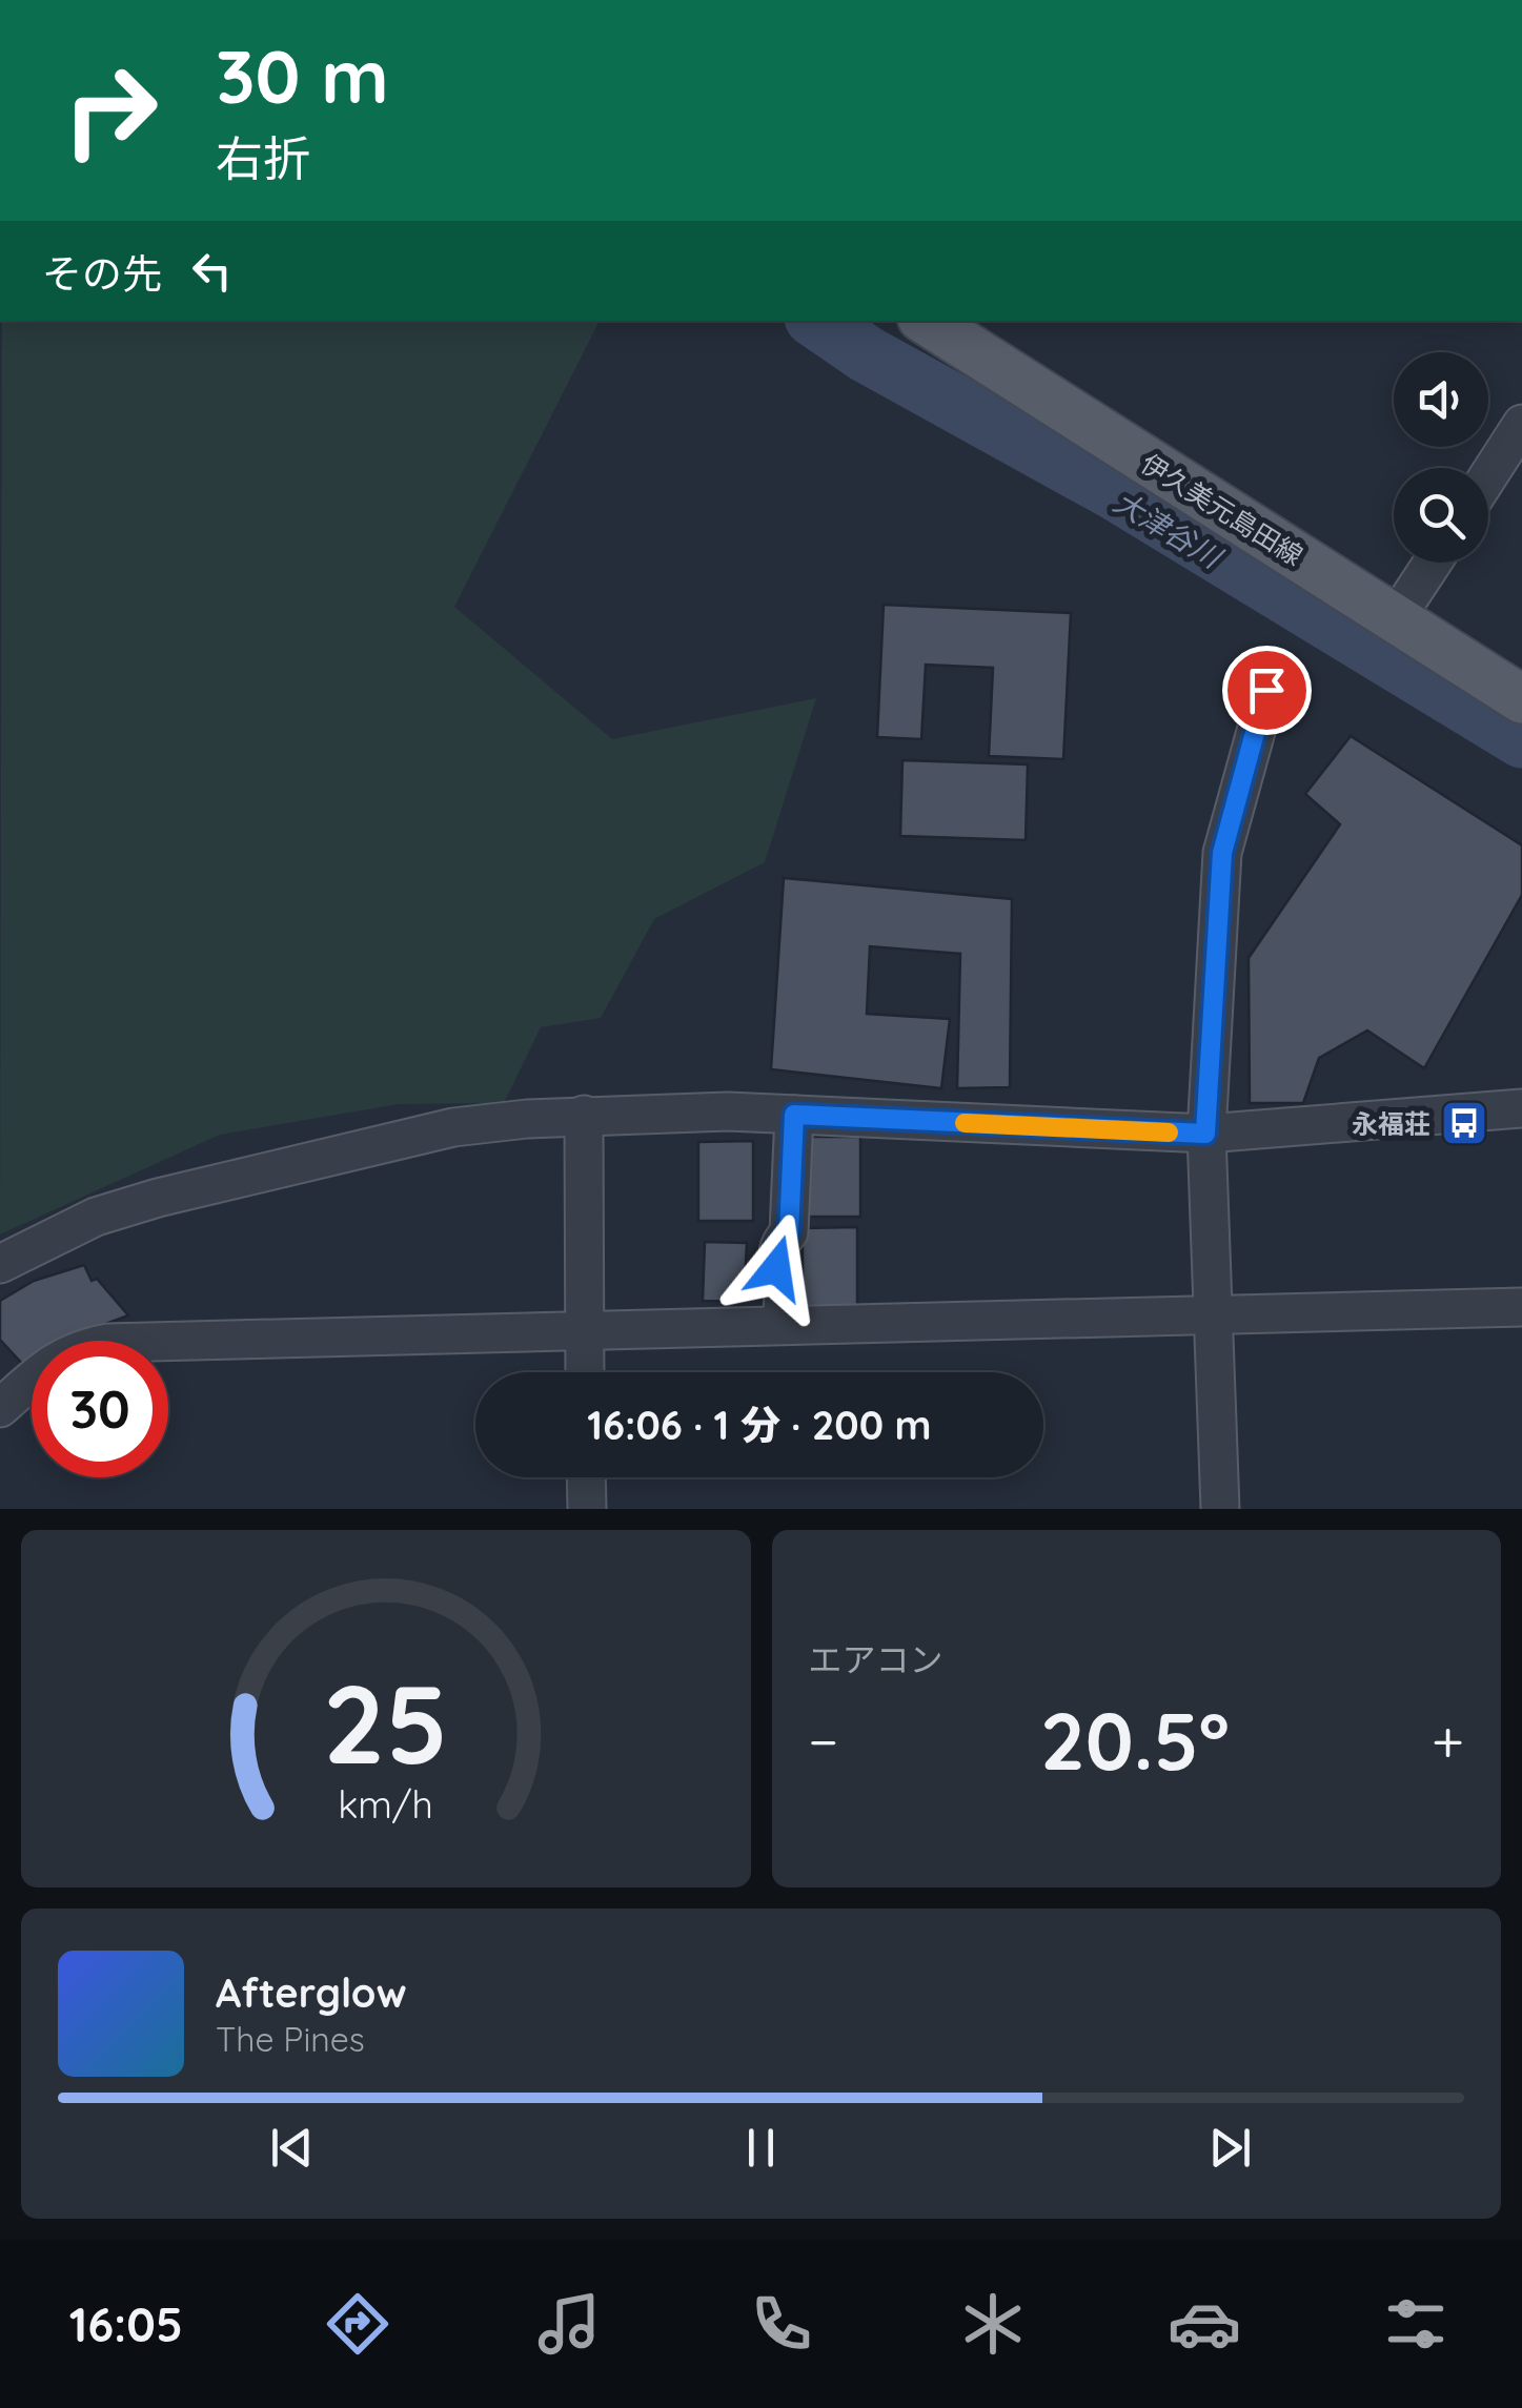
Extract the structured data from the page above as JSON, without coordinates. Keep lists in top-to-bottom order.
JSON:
{
  "streets": {
    "main road": ["伊久美元島田線"]
  },
  "water": ["大津谷川"],
  "places": {
    "bus stop": ["永福荘"]
  },
  "page": {
    "turn": ["30 m", "右折"],
    "then": "その先",
    "limit": "30",
    "trip": "16:06 · 1 分 · 200 m",
    "tile": "エアコン",
    "heat": ["−", "20.5°", "+"],
    "song": ["Afterglow", "The Pines"],
    "tabs": "16:05",
    "gauge": ["25", "km/h"]
  }
}
